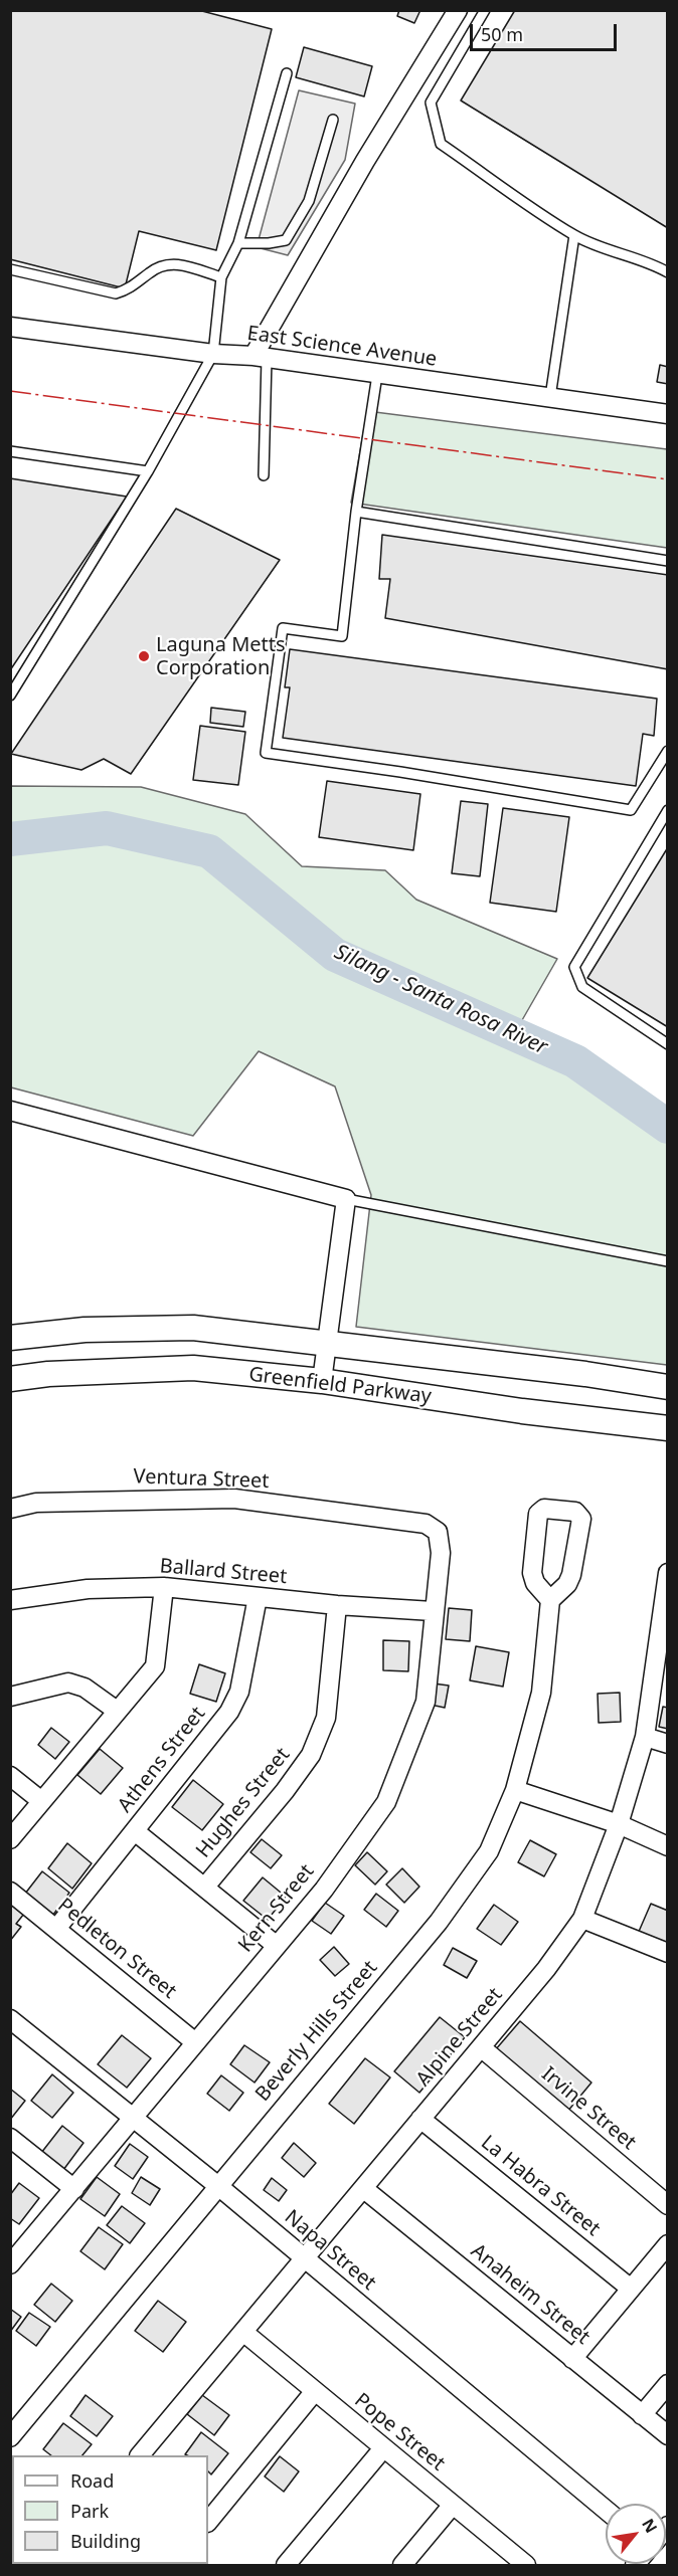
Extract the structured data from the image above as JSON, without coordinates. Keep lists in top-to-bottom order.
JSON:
{
  "streets": {
    "main road": ["Greenfield Parkway"],
    "street": [
      "East Science Avenue",
      "Ventura Street",
      "Ballard Street",
      "Athens Street",
      "Hughes Street",
      "Kern Street",
      "Pedleton Street",
      "Beverly Hills Street",
      "Alpine Street",
      "Irvine Street",
      "La Habra Street",
      "Napa Street",
      "Anaheim Street",
      "Pope Street"
    ]
  },
  "crossings": [
    ["Ventura Street", "Kern Street"],
    ["Ballard Street", "Athens Street"],
    ["Ballard Street", "Hughes Street"],
    ["Ballard Street", "Kern Street"],
    ["Athens Street", "Pedleton Street"],
    ["Kern Street", "Pedleton Street"],
    ["Kern Street", "Napa Street"],
    ["Beverly Hills Street", "Napa Street"],
    ["Alpine Street", "Irvine Street"],
    ["Alpine Street", "La Habra Street"],
    ["Alpine Street", "Napa Street"],
    ["Alpine Street", "Anaheim Street"],
    ["Alpine Street", "Pope Street"]
  ],
  "water": ["Silang - Santa Rosa River"],
  "places": ["Laguna Metts Corporation"],
  "legend": ["Road", "Park", "Building"],
  "scale_bar": "50 m",
  "north": "top right"
}
